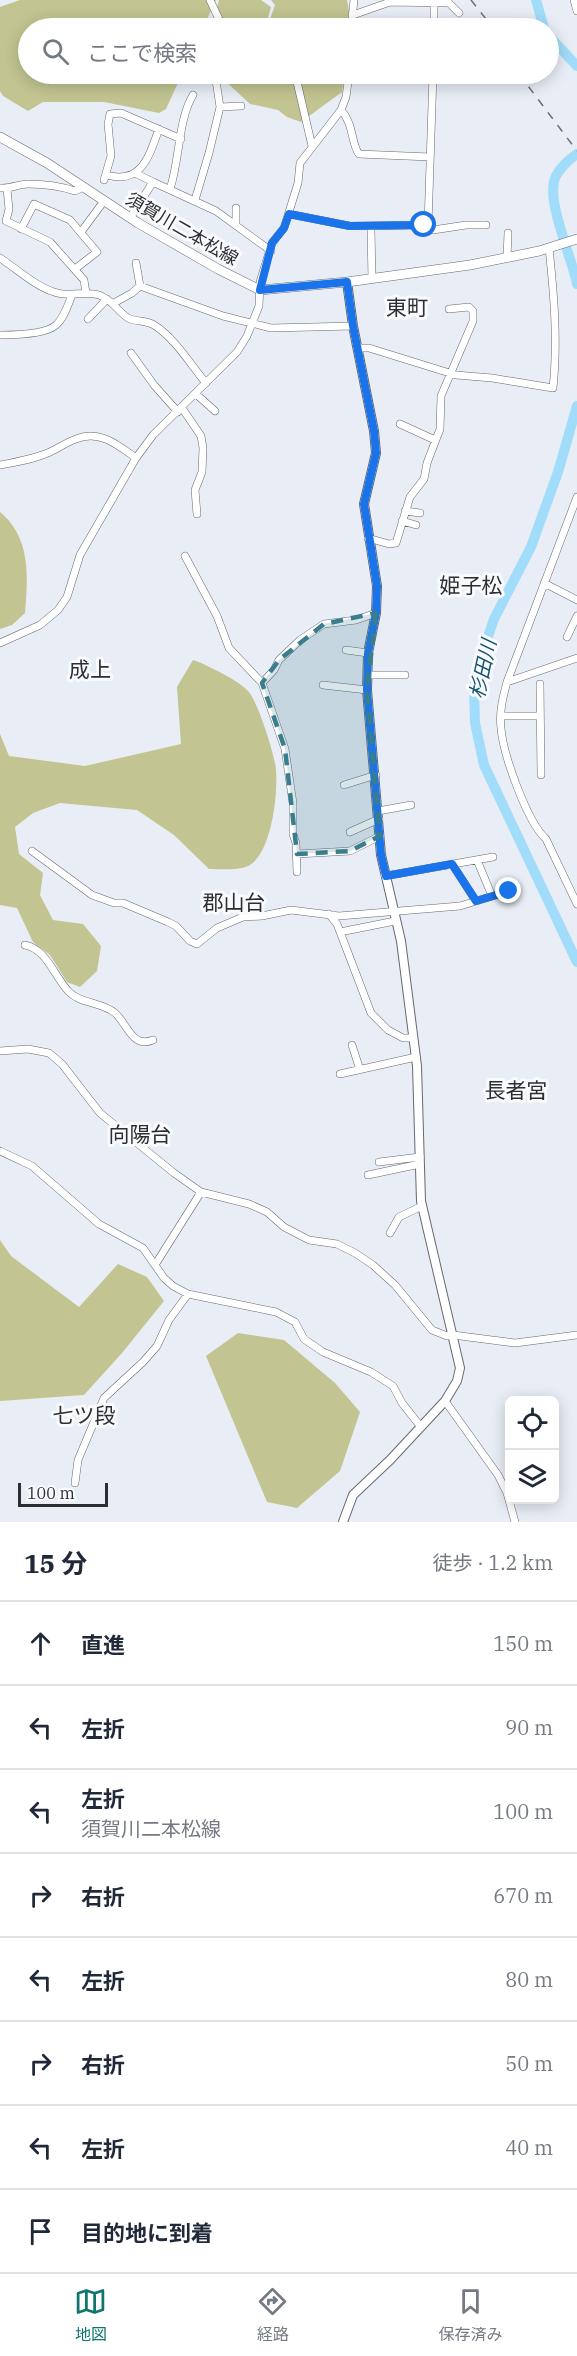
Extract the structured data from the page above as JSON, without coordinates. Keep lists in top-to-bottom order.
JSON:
{
  "streets": {
    "main road": ["須賀川二本松線"]
  },
  "districts": [
    "東町",
    "姫子松",
    "成上",
    "郡山台",
    "長者宮",
    "向陽台",
    "七ツ段"
  ],
  "water": ["杉田川"],
  "scale_bar": "100 m",
  "page": {
    "search": "ここで検索",
    "scale": "100 m",
    "heading": ["15 分", "徒歩 · 1.2 km"],
    "list": [
      ["直進", "150 m"],
      ["左折", "90 m"],
      ["左折", "須賀川二本松線", "100 m"],
      ["右折", "670 m"],
      ["左折", "80 m"],
      ["右折", "50 m"],
      ["左折", "40 m"],
      "目的地に到着"
    ],
    "nav": ["地図", "経路", "保存済み"]
  }
}
